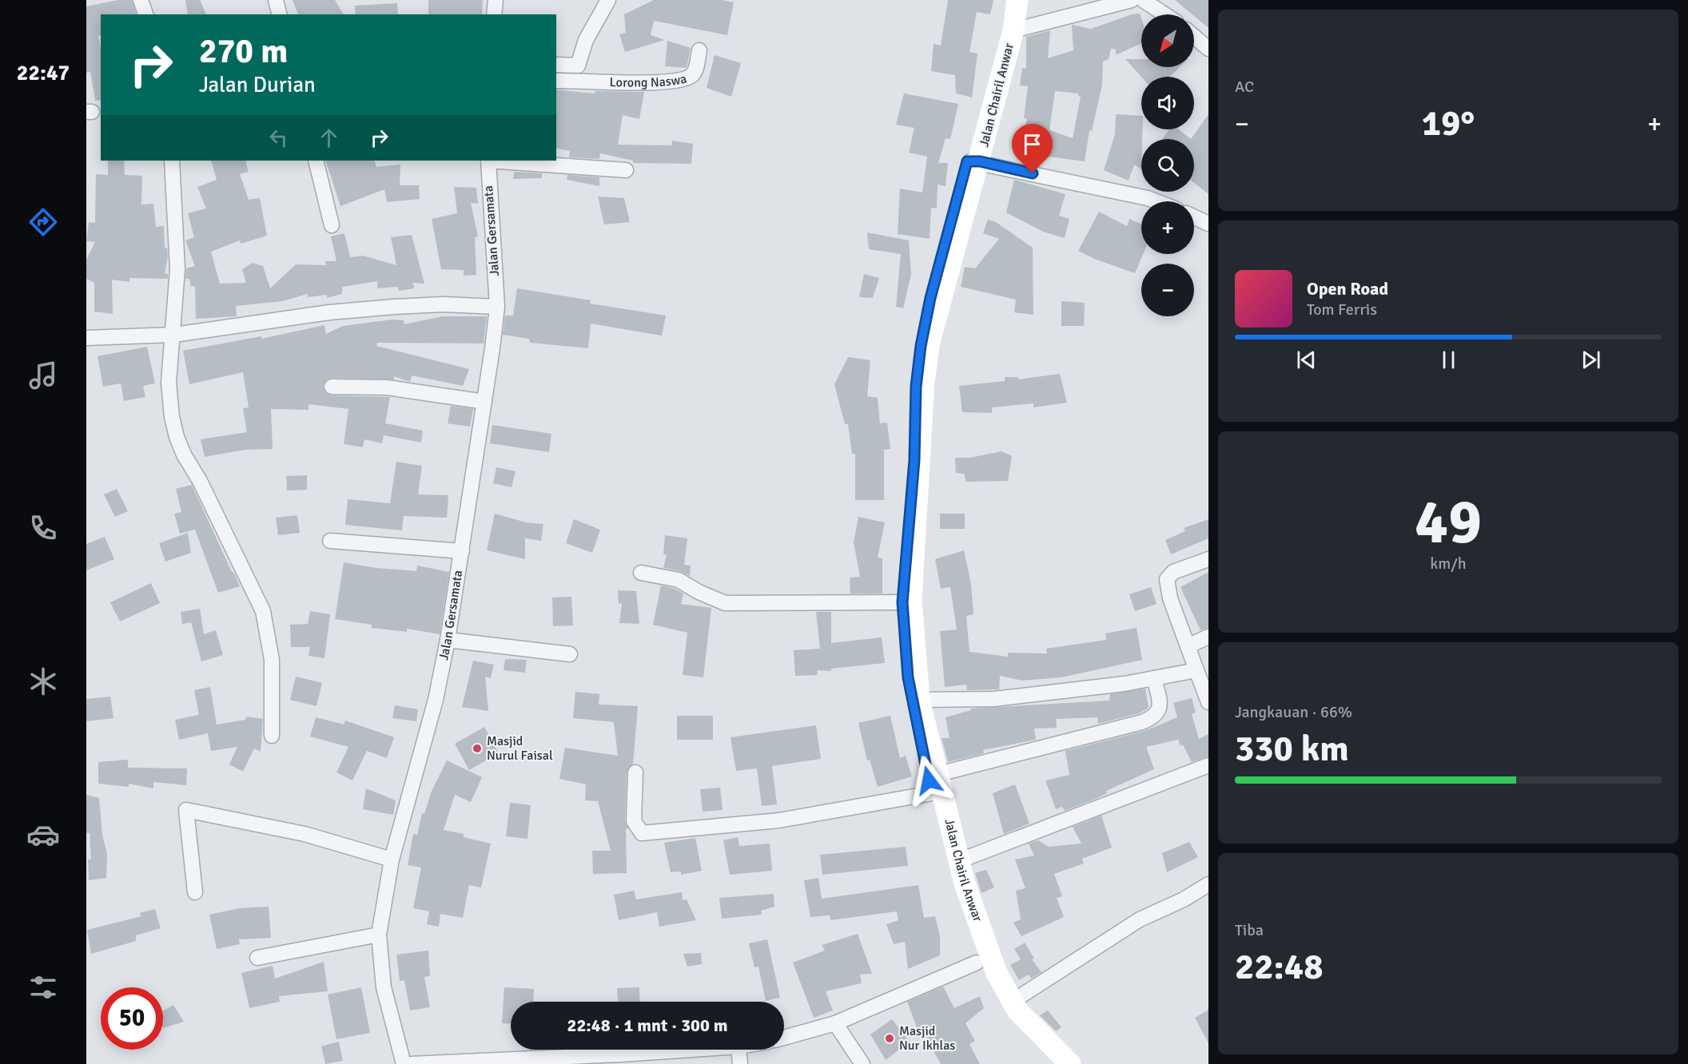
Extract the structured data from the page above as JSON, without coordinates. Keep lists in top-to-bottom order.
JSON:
{
  "streets": {
    "main road": ["Jalan Chairil Anwar"],
    "street": ["Lorong Naswa", "Jalan Gersamata"]
  },
  "places": ["Masjid Nurul Faisal", "Masjid Nur Ikhlas"],
  "north": "bottom left",
  "page": {
    "tabs": "22:47",
    "tile": [
      "AC",
      ["49", "km/h"],
      ["Jangkauan · 66%", "330 km"],
      ["Tiba", "22:48"]
    ],
    "map_buttons": ["+", "−"],
    "turn": ["270 m", "Jalan Durian"],
    "heat": ["−", "19°", "+"],
    "song": ["Open Road", "Tom Ferris"],
    "limit": "50",
    "trip": "22:48 · 1 mnt · 300 m"
  }
}
